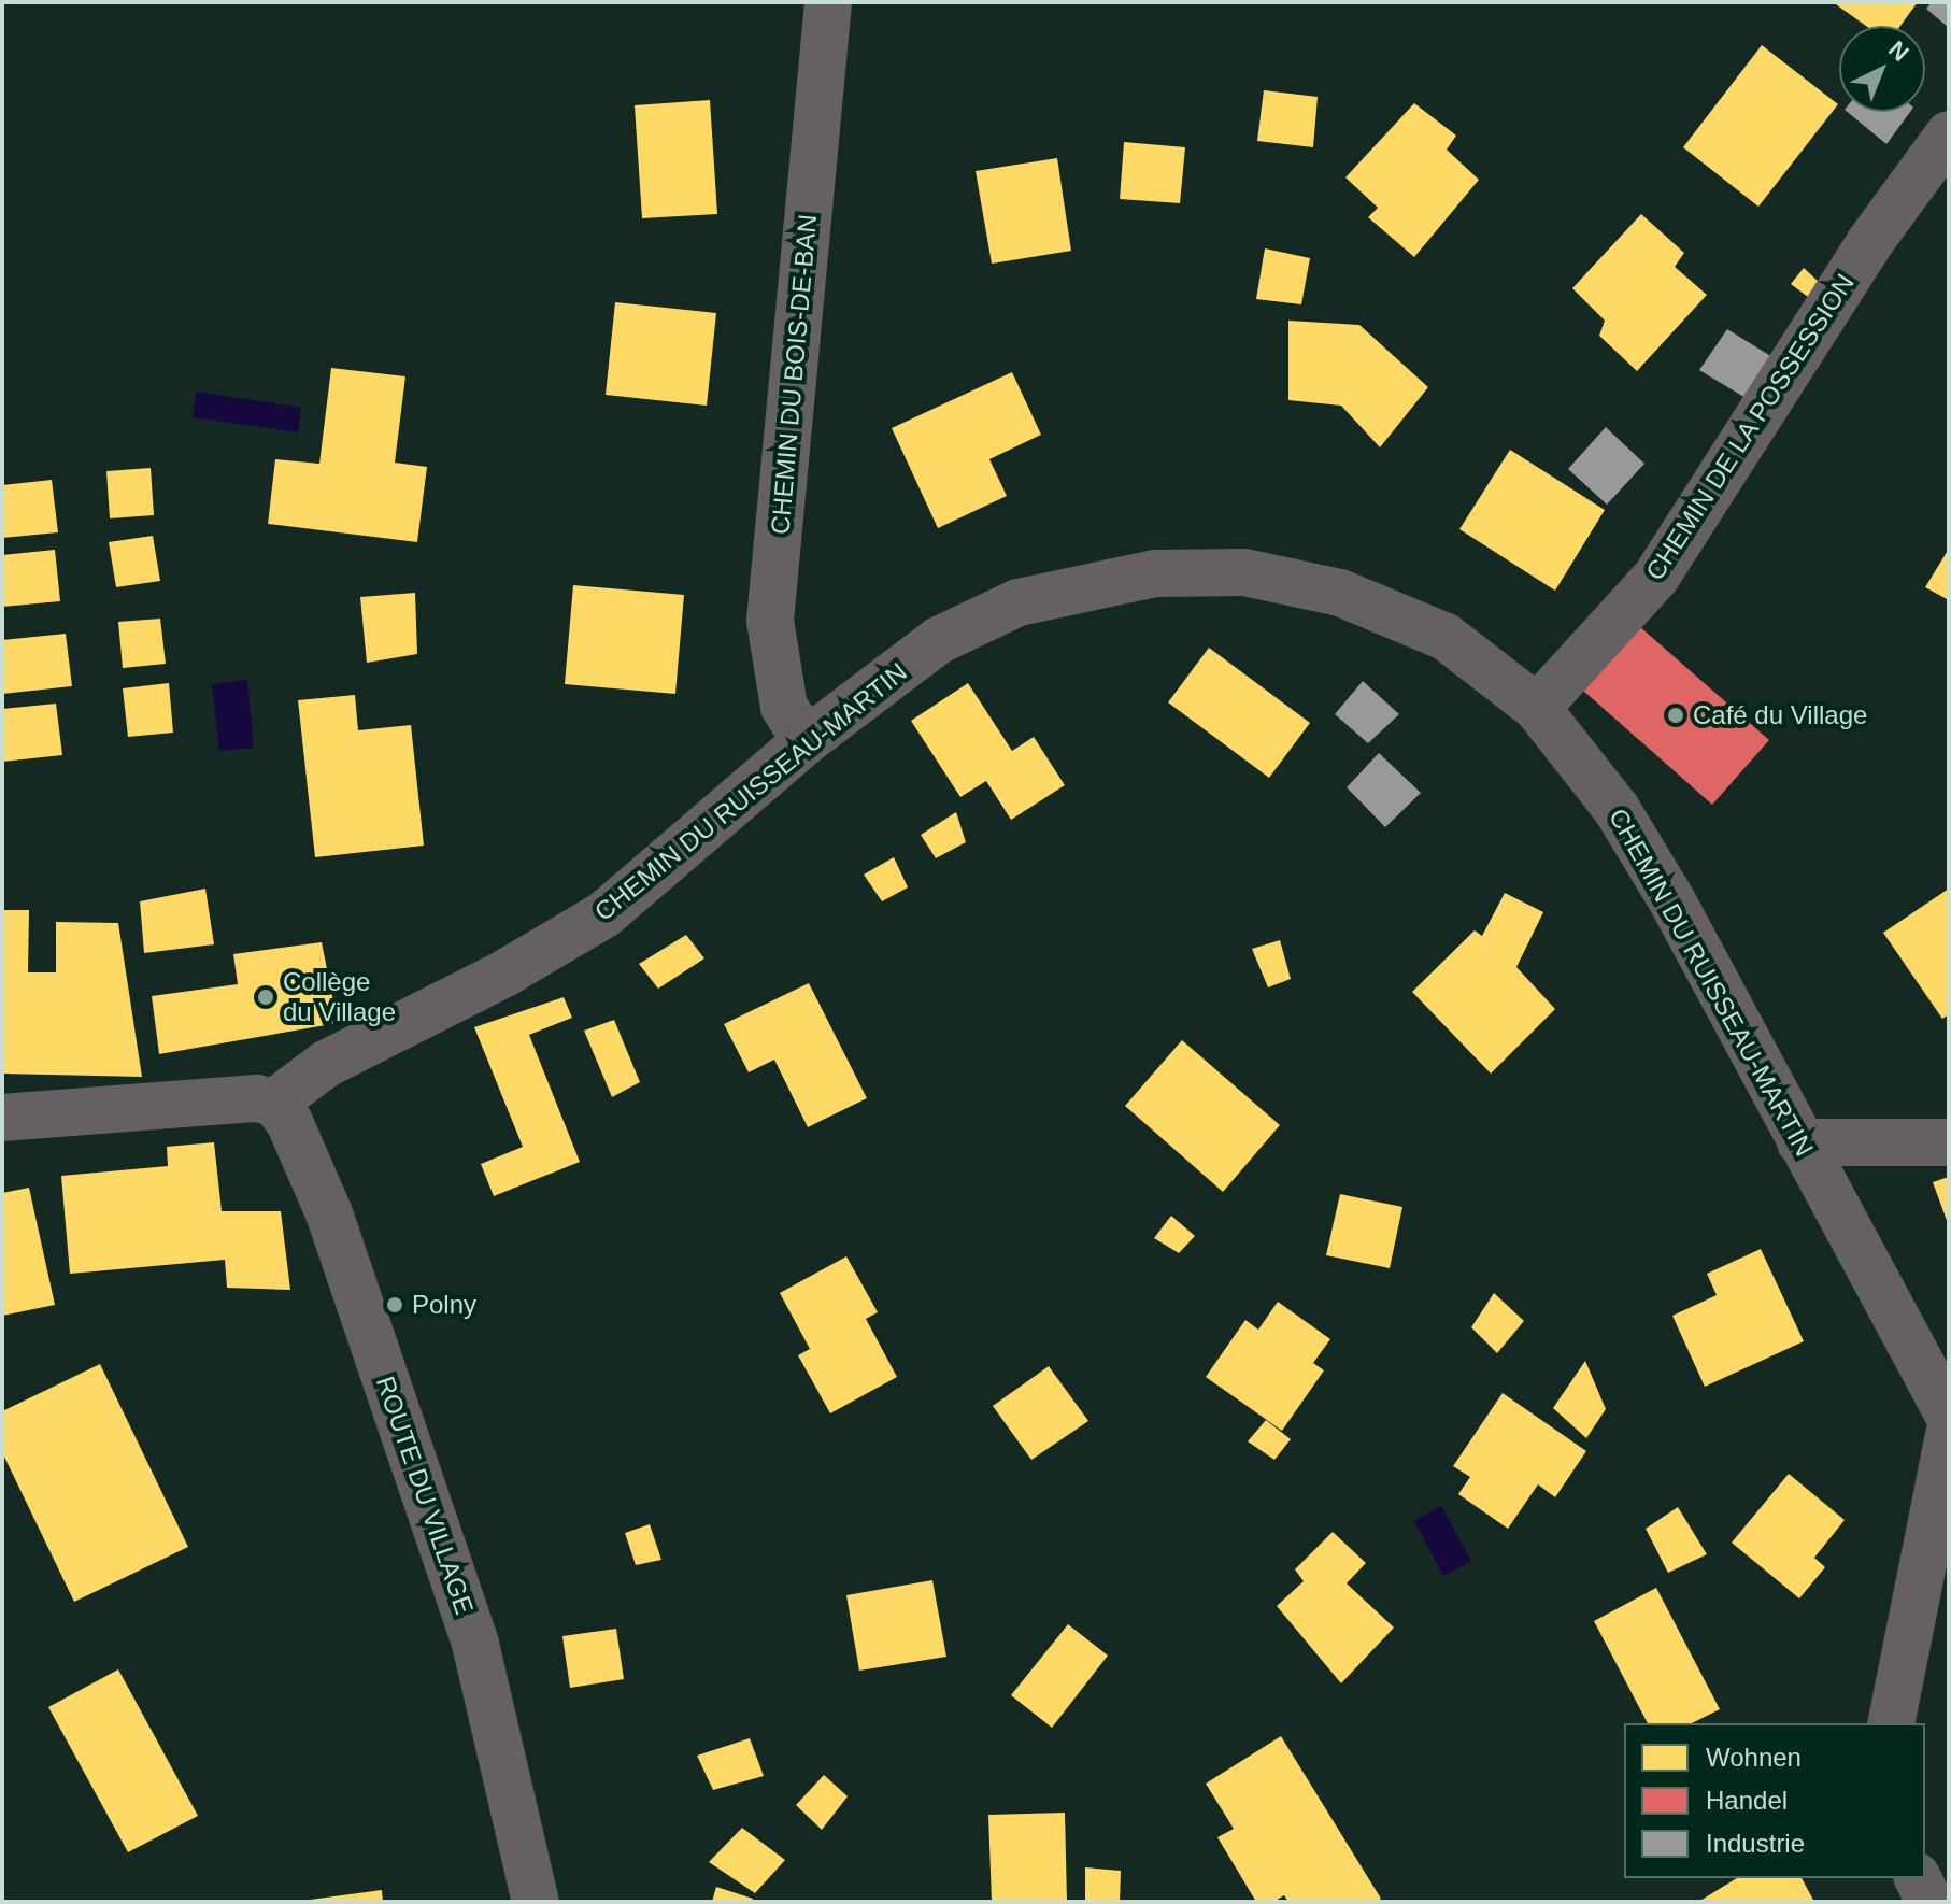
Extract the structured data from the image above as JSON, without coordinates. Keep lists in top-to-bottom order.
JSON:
{
  "streets": {
    "street": [
      "CHEMIN DU BOIS-DE-BAN",
      "CHEMIN DE LA POSSESSION",
      "CHEMIN DU RUISSEAU-MARTIN",
      "ROUTE DU VILLAGE"
    ]
  },
  "crossings": [
    ["CHEMIN DU BOIS-DE-BAN", "CHEMIN DU RUISSEAU-MARTIN"],
    ["CHEMIN DE LA POSSESSION", "CHEMIN DU RUISSEAU-MARTIN"],
    ["CHEMIN DU RUISSEAU-MARTIN", "ROUTE DU VILLAGE"]
  ],
  "places": ["Café du Village", "Collège du Village", "Polny"],
  "legend": ["Wohnen", "Handel", "Industrie"],
  "north": "top right"
}
